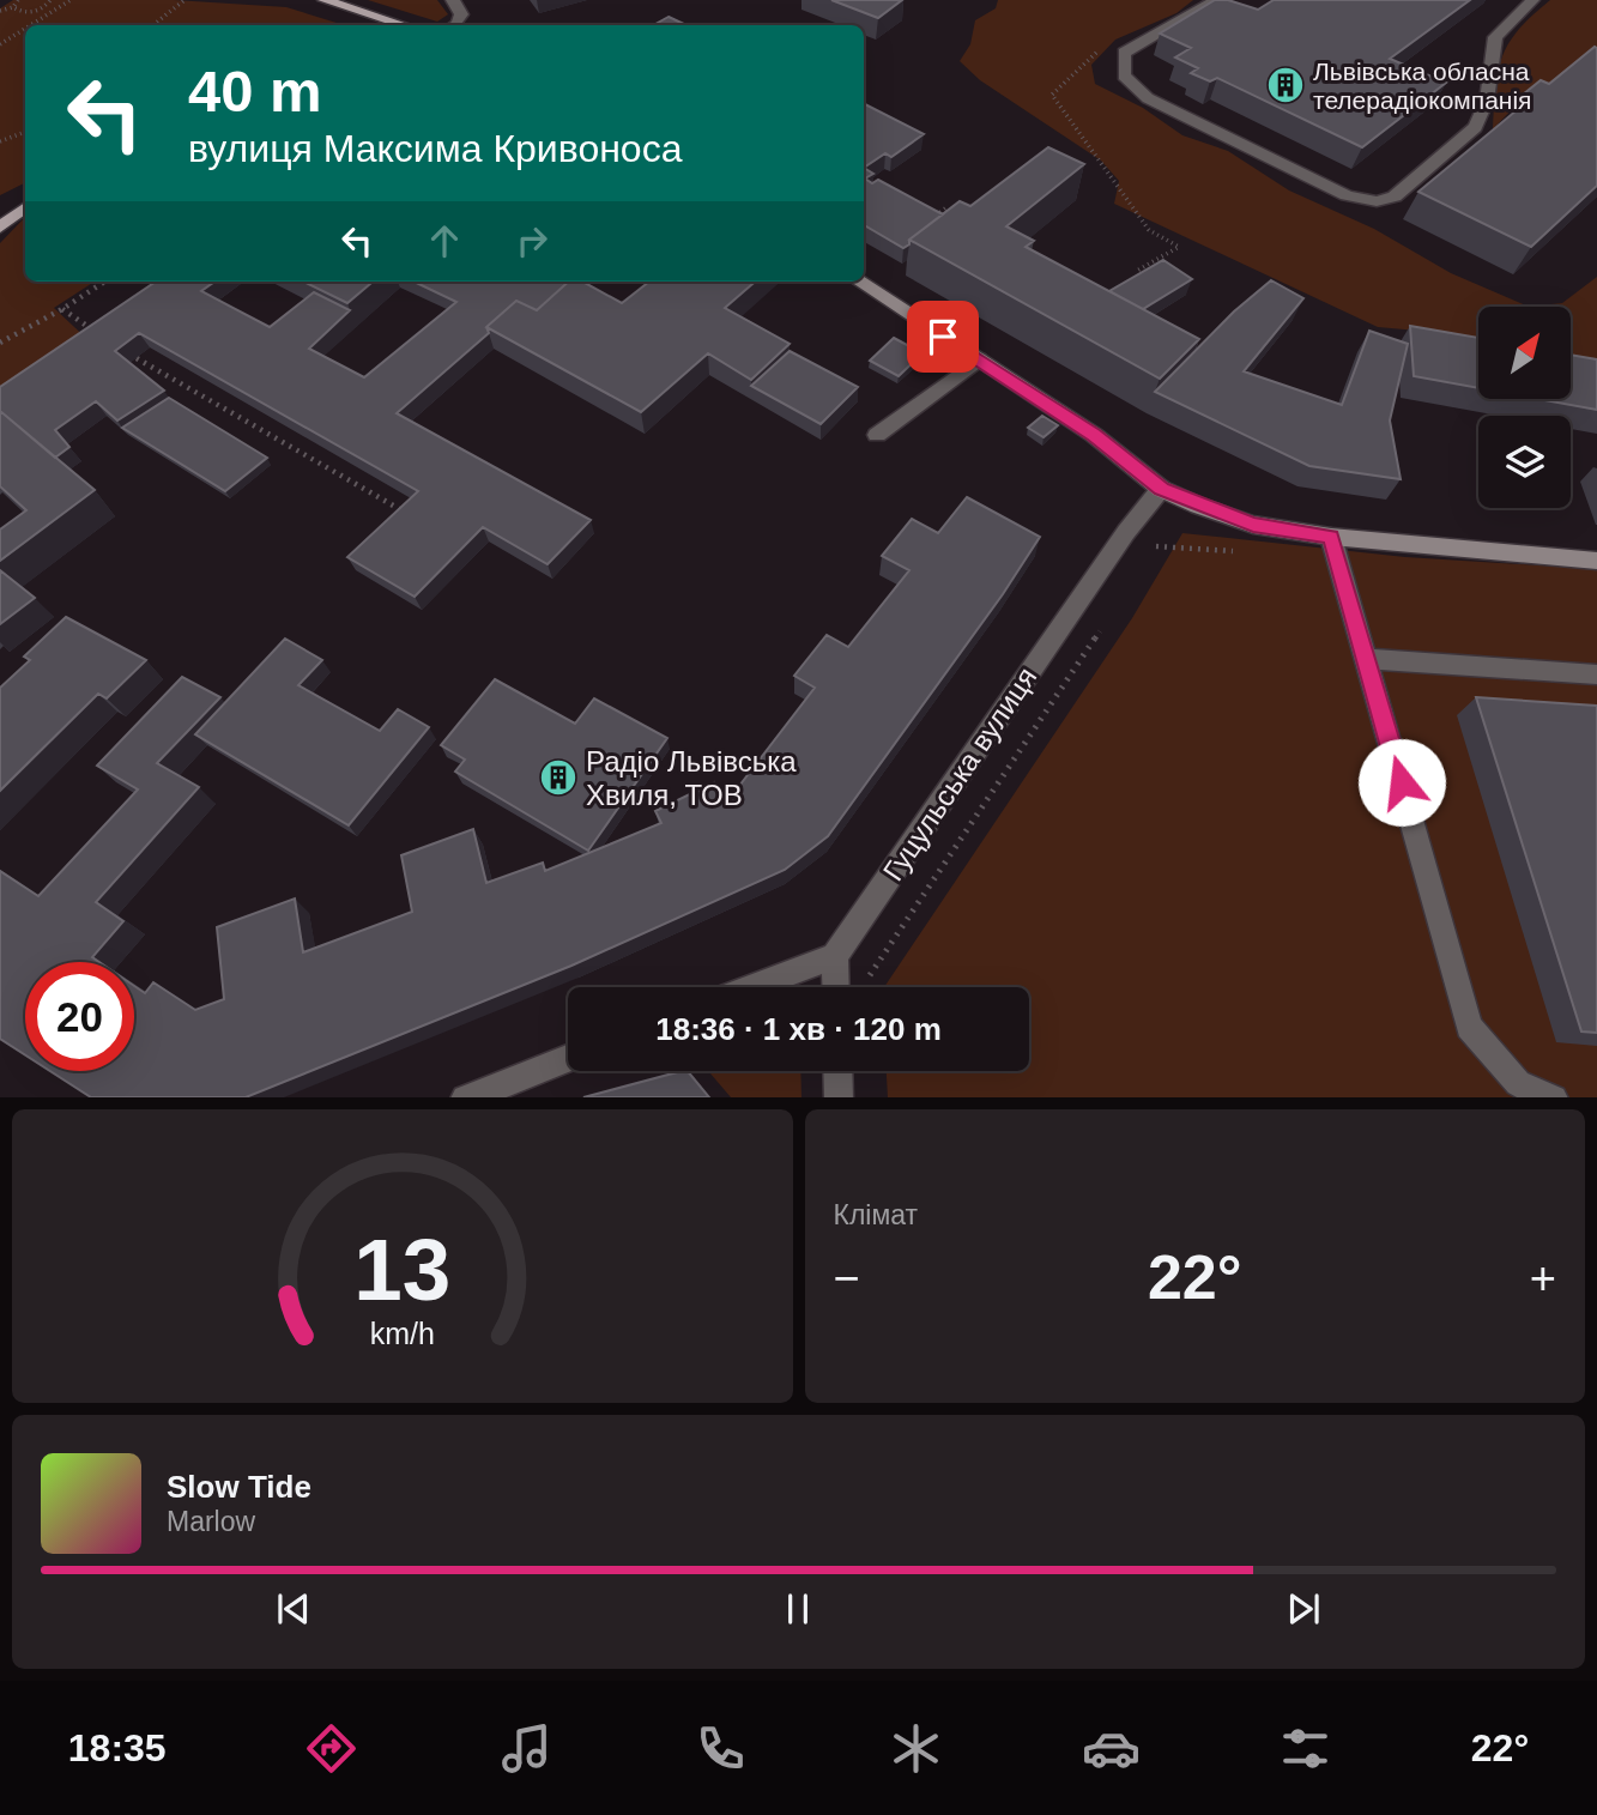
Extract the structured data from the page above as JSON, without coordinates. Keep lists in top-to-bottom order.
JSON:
{
  "streets": {
    "street": ["Гуцульська вулиця"]
  },
  "places": {
    "building": ["Львівська обласна телерадіокомпанія", "Радіо Львівська Хвиля, ТОВ"]
  },
  "north": "top right",
  "page": {
    "turn": ["40 m", "вулиця Максима Кривоноса"],
    "limit": "20",
    "trip": "18:36 · 1 хв · 120 m",
    "tile": "Клімат",
    "heat": ["−", "22°", "+"],
    "song": ["Slow Tide", "Marlow"],
    "tabs": ["18:35", "22°"],
    "gauge": ["13", "km/h"]
  }
}
